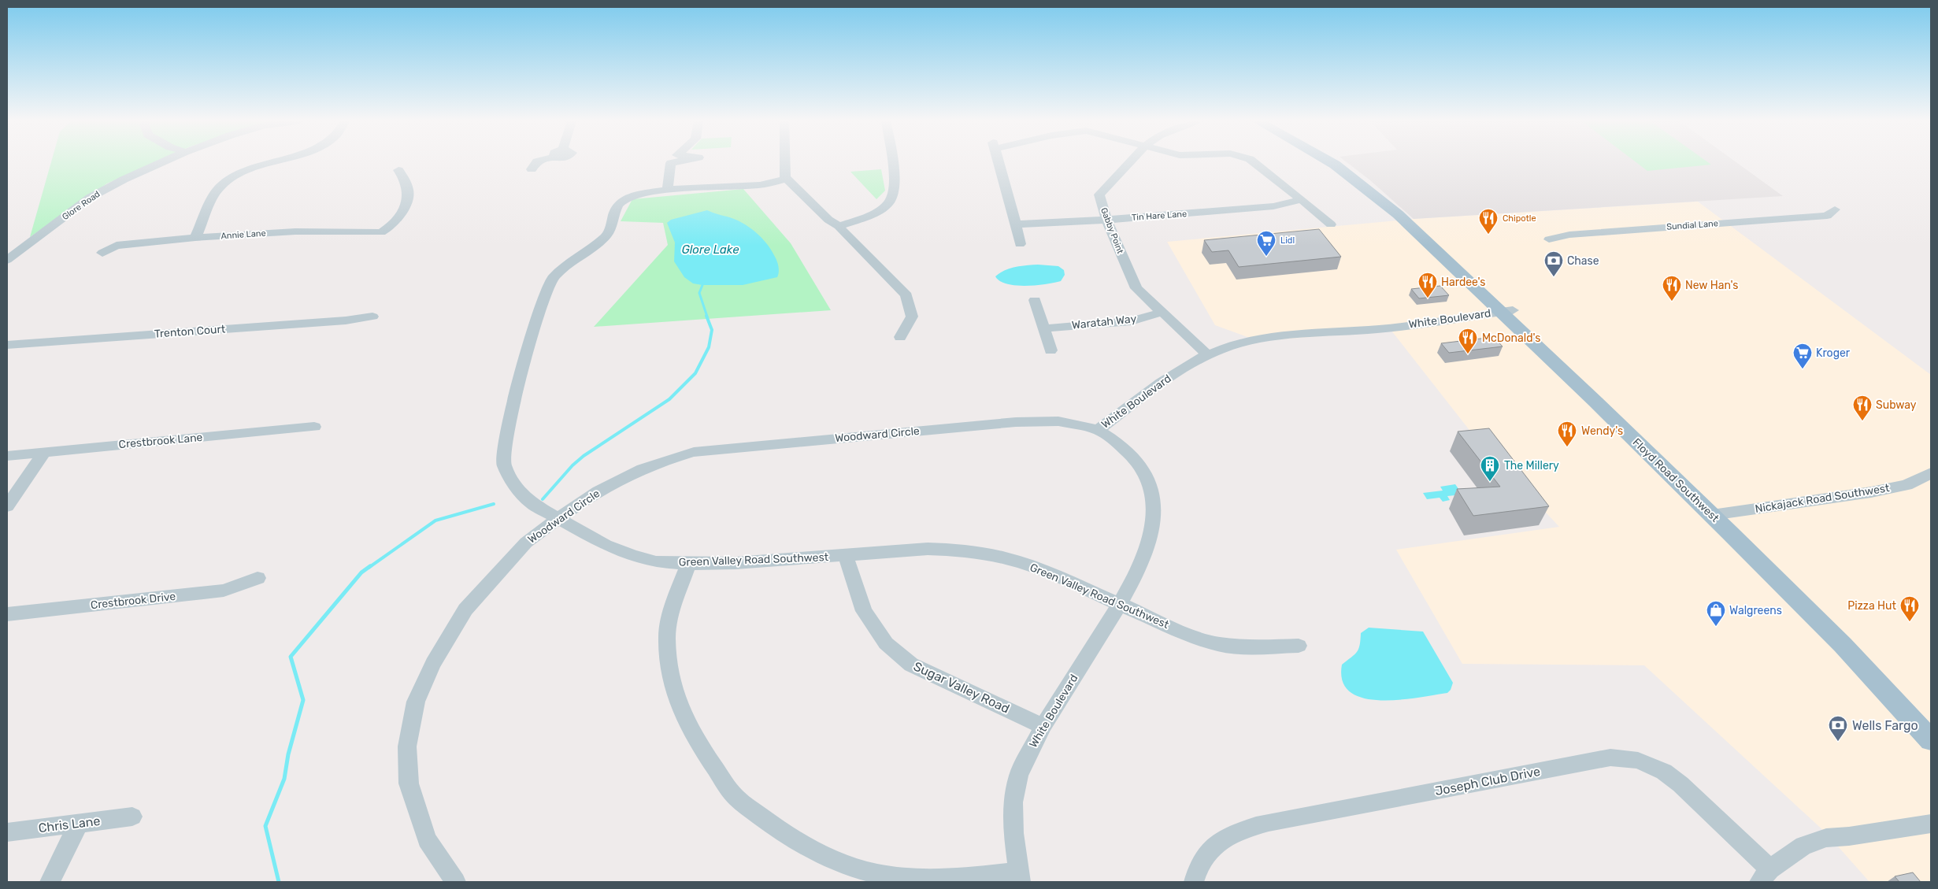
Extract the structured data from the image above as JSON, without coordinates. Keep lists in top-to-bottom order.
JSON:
{
  "streets": {
    "main road": ["Floyd Road Southwest"],
    "street": [
      "Glore Road",
      "Tin Hare Lane",
      "Sundial Lane",
      "Gabby Point",
      "Annie Lane",
      "White Boulevard",
      "Waratah Way",
      "Trenton Court",
      "Woodward Circle",
      "Crestbrook Lane",
      "Nickajack Road Southwest",
      "Green Valley Road Southwest",
      "Crestbrook Drive",
      "Sugar Valley Road",
      "Joseph Club Drive",
      "Chris Lane"
    ]
  },
  "crossings": [
    ["Tin Hare Lane", "Gabby Point"],
    ["Gabby Point", "White Boulevard"],
    ["Gabby Point", "Waratah Way"],
    ["White Boulevard", "Woodward Circle"],
    ["White Boulevard", "Floyd Road Southwest"],
    ["White Boulevard", "Green Valley Road Southwest"],
    ["White Boulevard", "Sugar Valley Road"],
    ["Woodward Circle", "Green Valley Road Southwest"],
    ["Floyd Road Southwest", "Nickajack Road Southwest"],
    ["Green Valley Road Southwest", "Sugar Valley Road"]
  ],
  "water": ["Glore Lake"],
  "places": {
    "restaurant": [
      "Chipotle",
      "Hardee's",
      "New Han's",
      "McDonald's",
      "Subway",
      "Wendy's",
      "Pizza Hut"
    ],
    "supermarket": ["Lidl", "Kroger"],
    "bank": ["Chase", "Wells Fargo"],
    "building": ["The Millery"],
    "shop": ["Walgreens"]
  }
}
